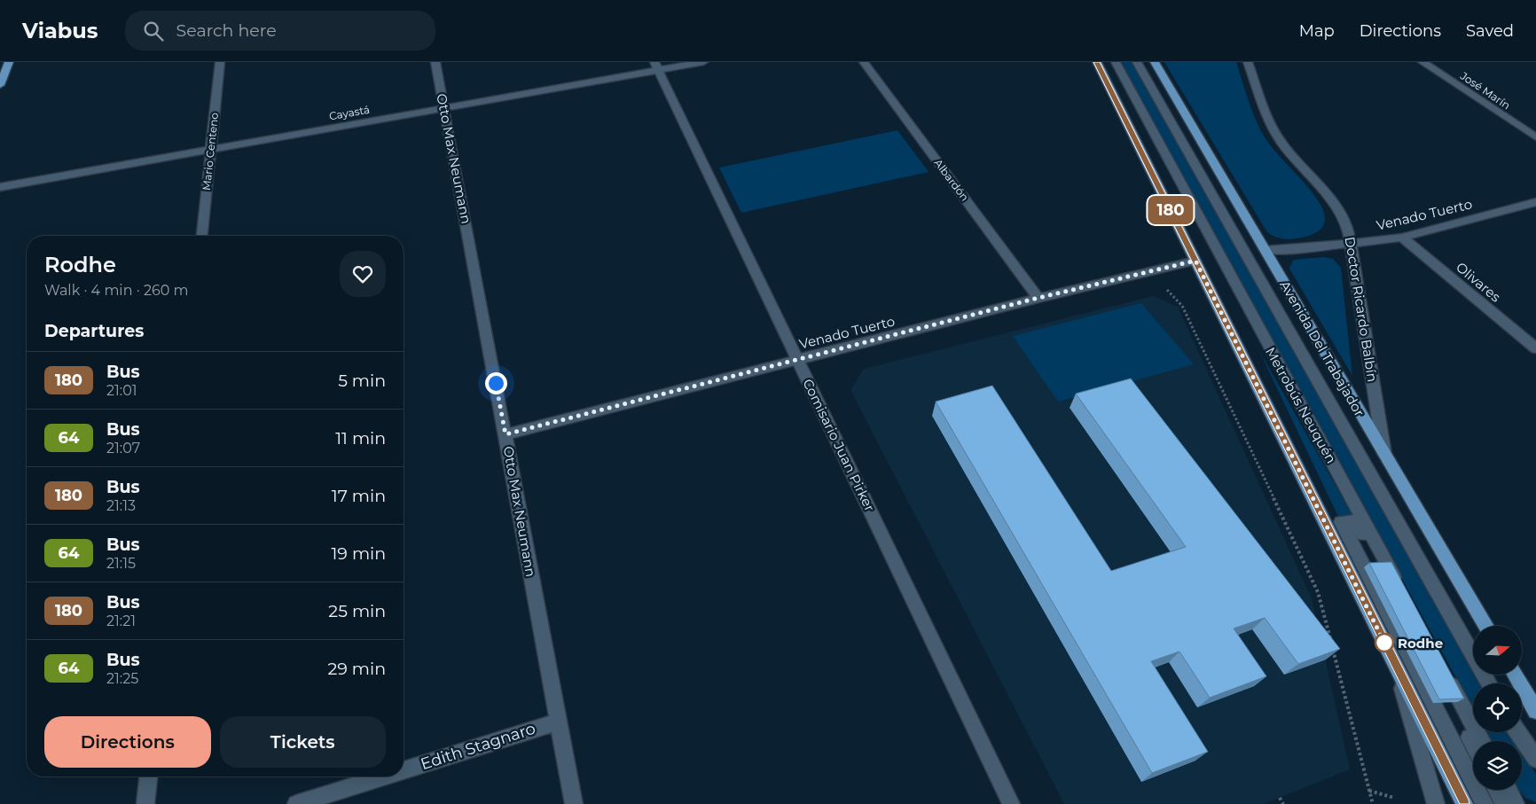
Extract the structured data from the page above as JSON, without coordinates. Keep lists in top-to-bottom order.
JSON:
{
  "streets": {
    "main road": ["Avenida Del Trabajador"],
    "street": [
      "José Marín",
      "Cayastá",
      "Mario Centeno",
      "Otto Max Neumann",
      "Albardón",
      "Venado Tuerto",
      "Olivares",
      "Doctor Ricardo Balbín",
      "Metrobús Neuquén",
      "Comisario Juan Pirker",
      "Edith Stagnaro"
    ]
  },
  "crossings": [
    ["Cayastá", "Mario Centeno"],
    ["Cayastá", "Otto Max Neumann"],
    ["Cayastá", "Comisario Juan Pirker"],
    ["Otto Max Neumann", "Venado Tuerto"],
    ["Otto Max Neumann", "Edith Stagnaro"],
    ["Albardón", "Venado Tuerto"],
    ["Venado Tuerto", "Olivares"],
    ["Venado Tuerto", "Doctor Ricardo Balbín"],
    ["Venado Tuerto", "Avenida Del Trabajador"],
    ["Venado Tuerto", "Comisario Juan Pirker"],
    ["Doctor Ricardo Balbín", "Avenida Del Trabajador"]
  ],
  "places": ["Rodhe"],
  "lines": ["bus line 180"],
  "north": "right",
  "page": {
    "header": "Viabus",
    "search": "Search here",
    "nav": ["Map", "Directions", "Saved"],
    "on_map": "180",
    "heading": [
      ["Rodhe", "Walk · 4 min · 260 m"],
      "Departures"
    ],
    "list": [
      {
        "mark": "180",
        "name": "Bus",
        "note": "21:01",
        "value": "5 min"
      },
      {
        "mark": "64",
        "name": "Bus",
        "note": "21:07",
        "value": "11 min"
      },
      {
        "mark": "180",
        "name": "Bus",
        "note": "21:13",
        "value": "17 min"
      },
      {
        "mark": "64",
        "name": "Bus",
        "note": "21:15",
        "value": "19 min"
      },
      {
        "mark": "180",
        "name": "Bus",
        "note": "21:21",
        "value": "25 min"
      },
      {
        "mark": "64",
        "name": "Bus",
        "note": "21:25",
        "value": "29 min"
      }
    ],
    "buttons": ["Directions", "Tickets"]
  }
}
